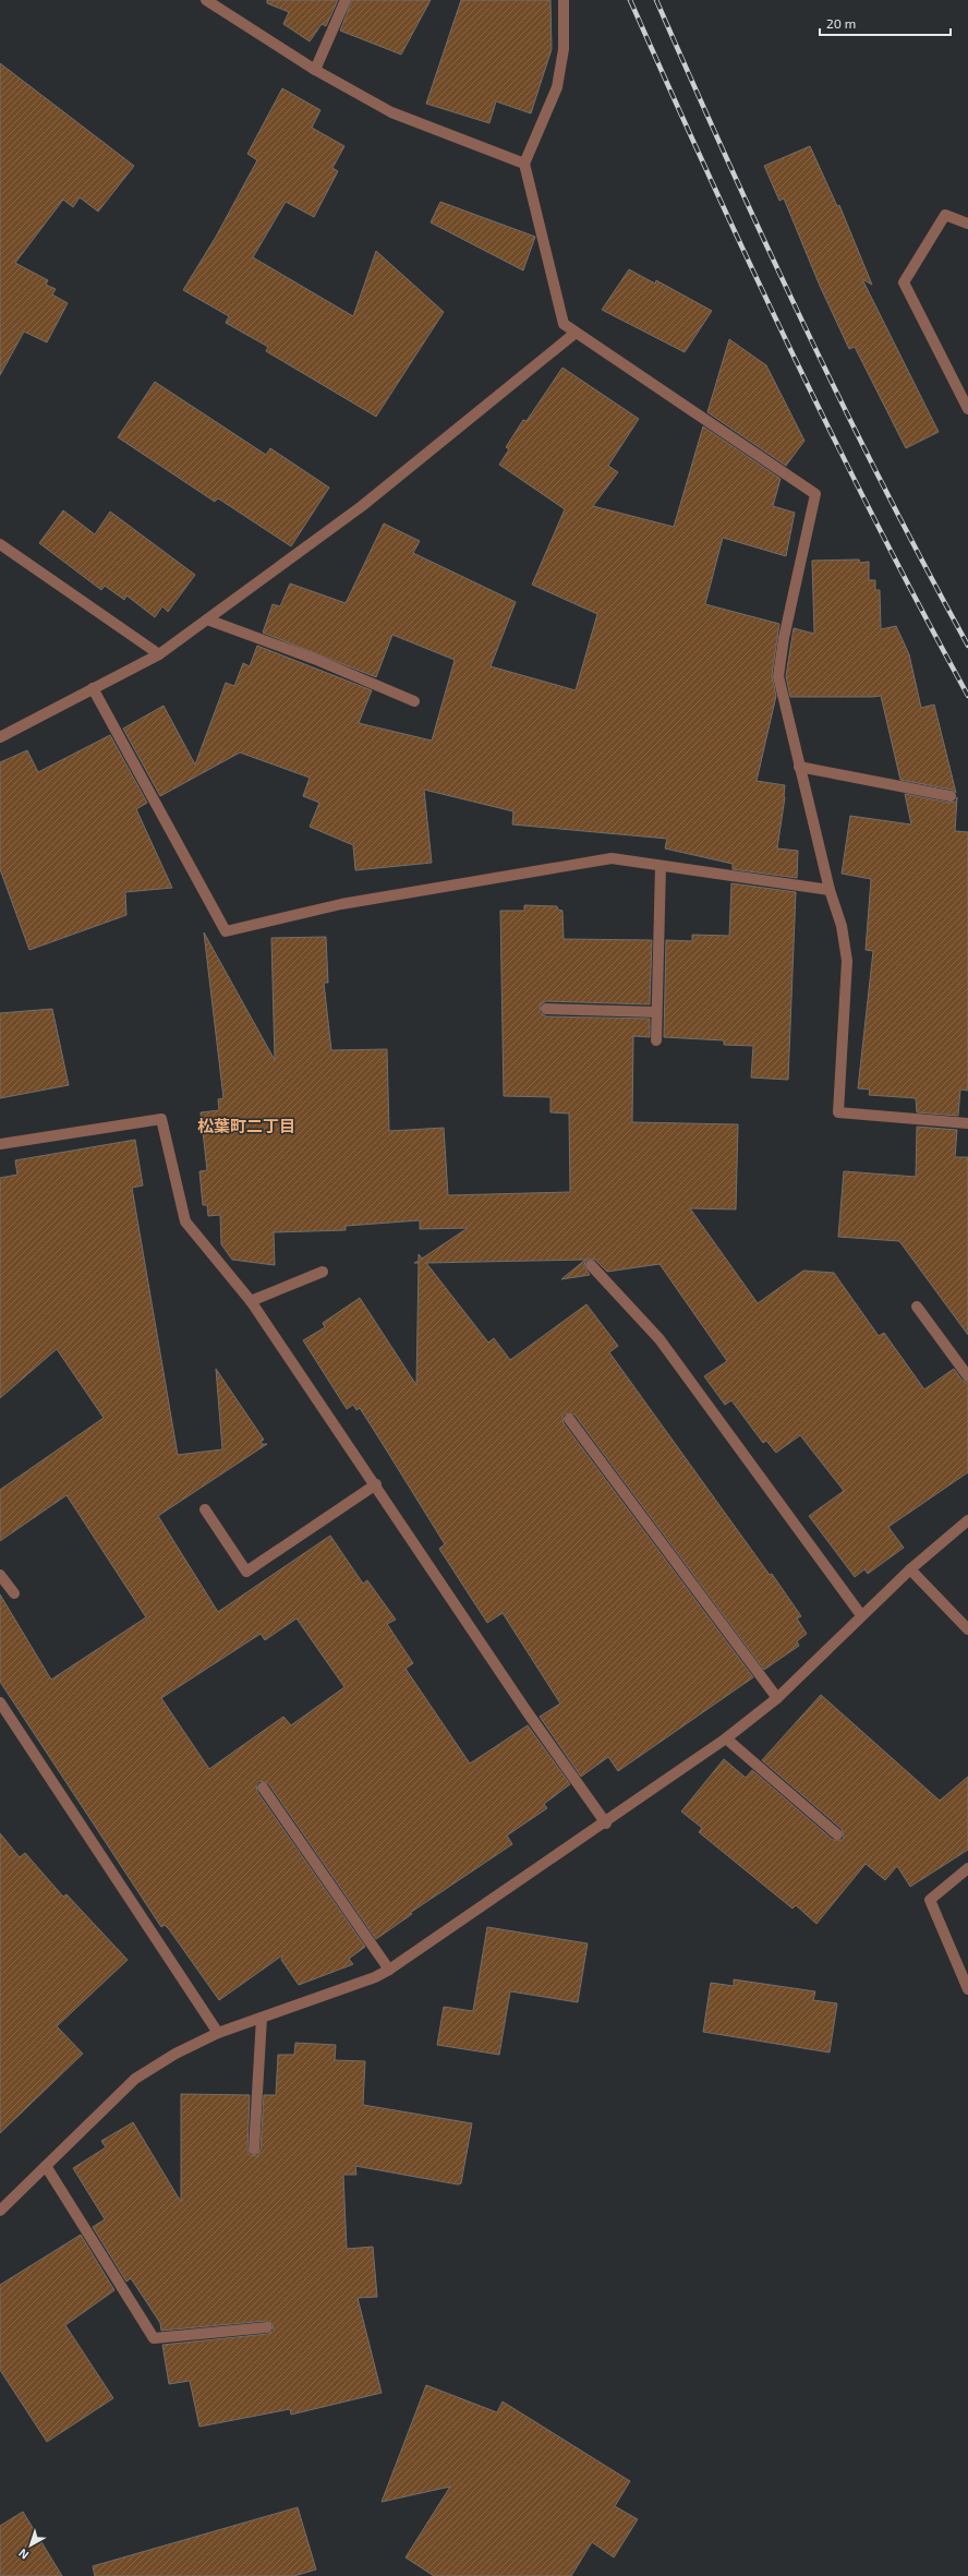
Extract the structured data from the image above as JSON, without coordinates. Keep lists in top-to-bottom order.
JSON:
{
  "districts": ["松葉町二丁目"],
  "scale_bar": "20 m",
  "north": "bottom left"
}
